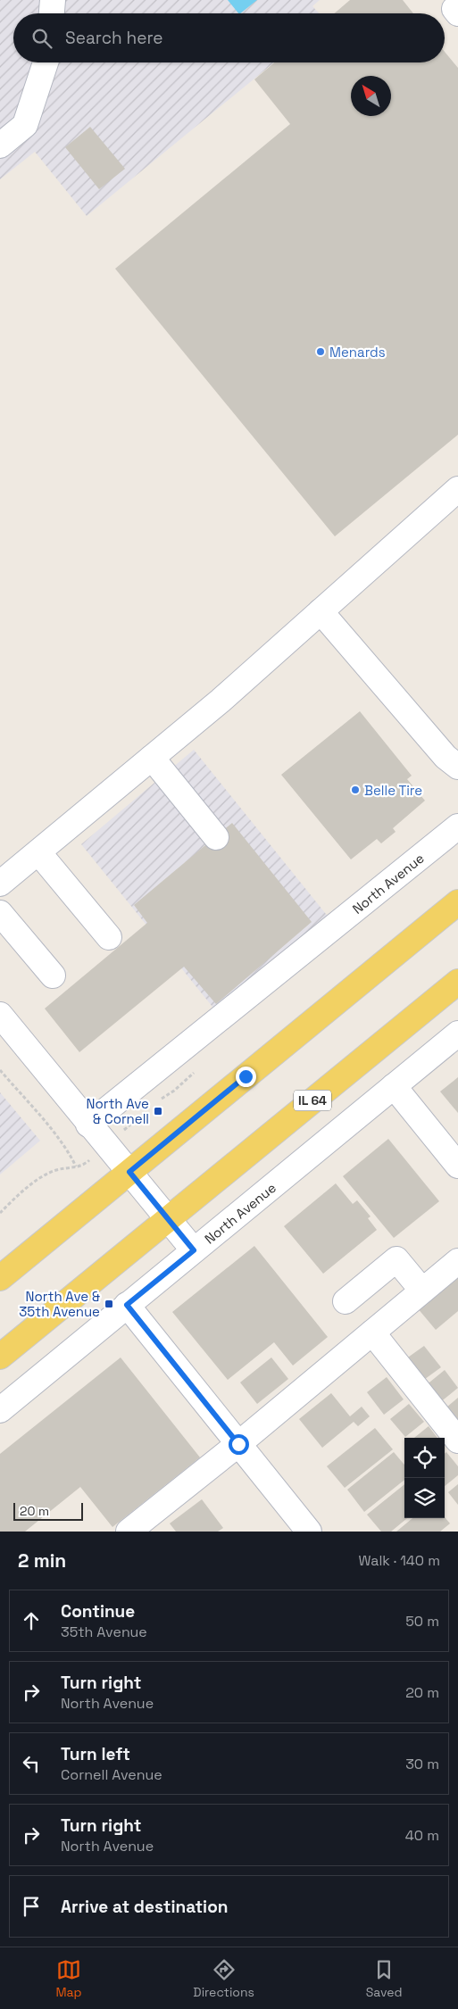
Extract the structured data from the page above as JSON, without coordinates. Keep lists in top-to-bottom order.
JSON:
{
  "streets": {
    "main road": ["IL 64"],
    "street": ["North Avenue"]
  },
  "places": {
    "other": ["Menards", "Belle Tire"],
    "transit": ["North Ave & Cornell", "North Ave & 35th Avenue"]
  },
  "scale_bar": "20 m",
  "north": "top left",
  "page": {
    "search": "Search here",
    "scale": "20 m",
    "heading": ["2 min", "Walk · 140 m"],
    "list": [
      ["Continue", "35th Avenue", "50 m"],
      ["Turn right", "North Avenue", "20 m"],
      ["Turn left", "Cornell Avenue", "30 m"],
      ["Turn right", "North Avenue", "40 m"],
      "Arrive at destination"
    ],
    "nav": ["Map", "Directions", "Saved"]
  }
}
